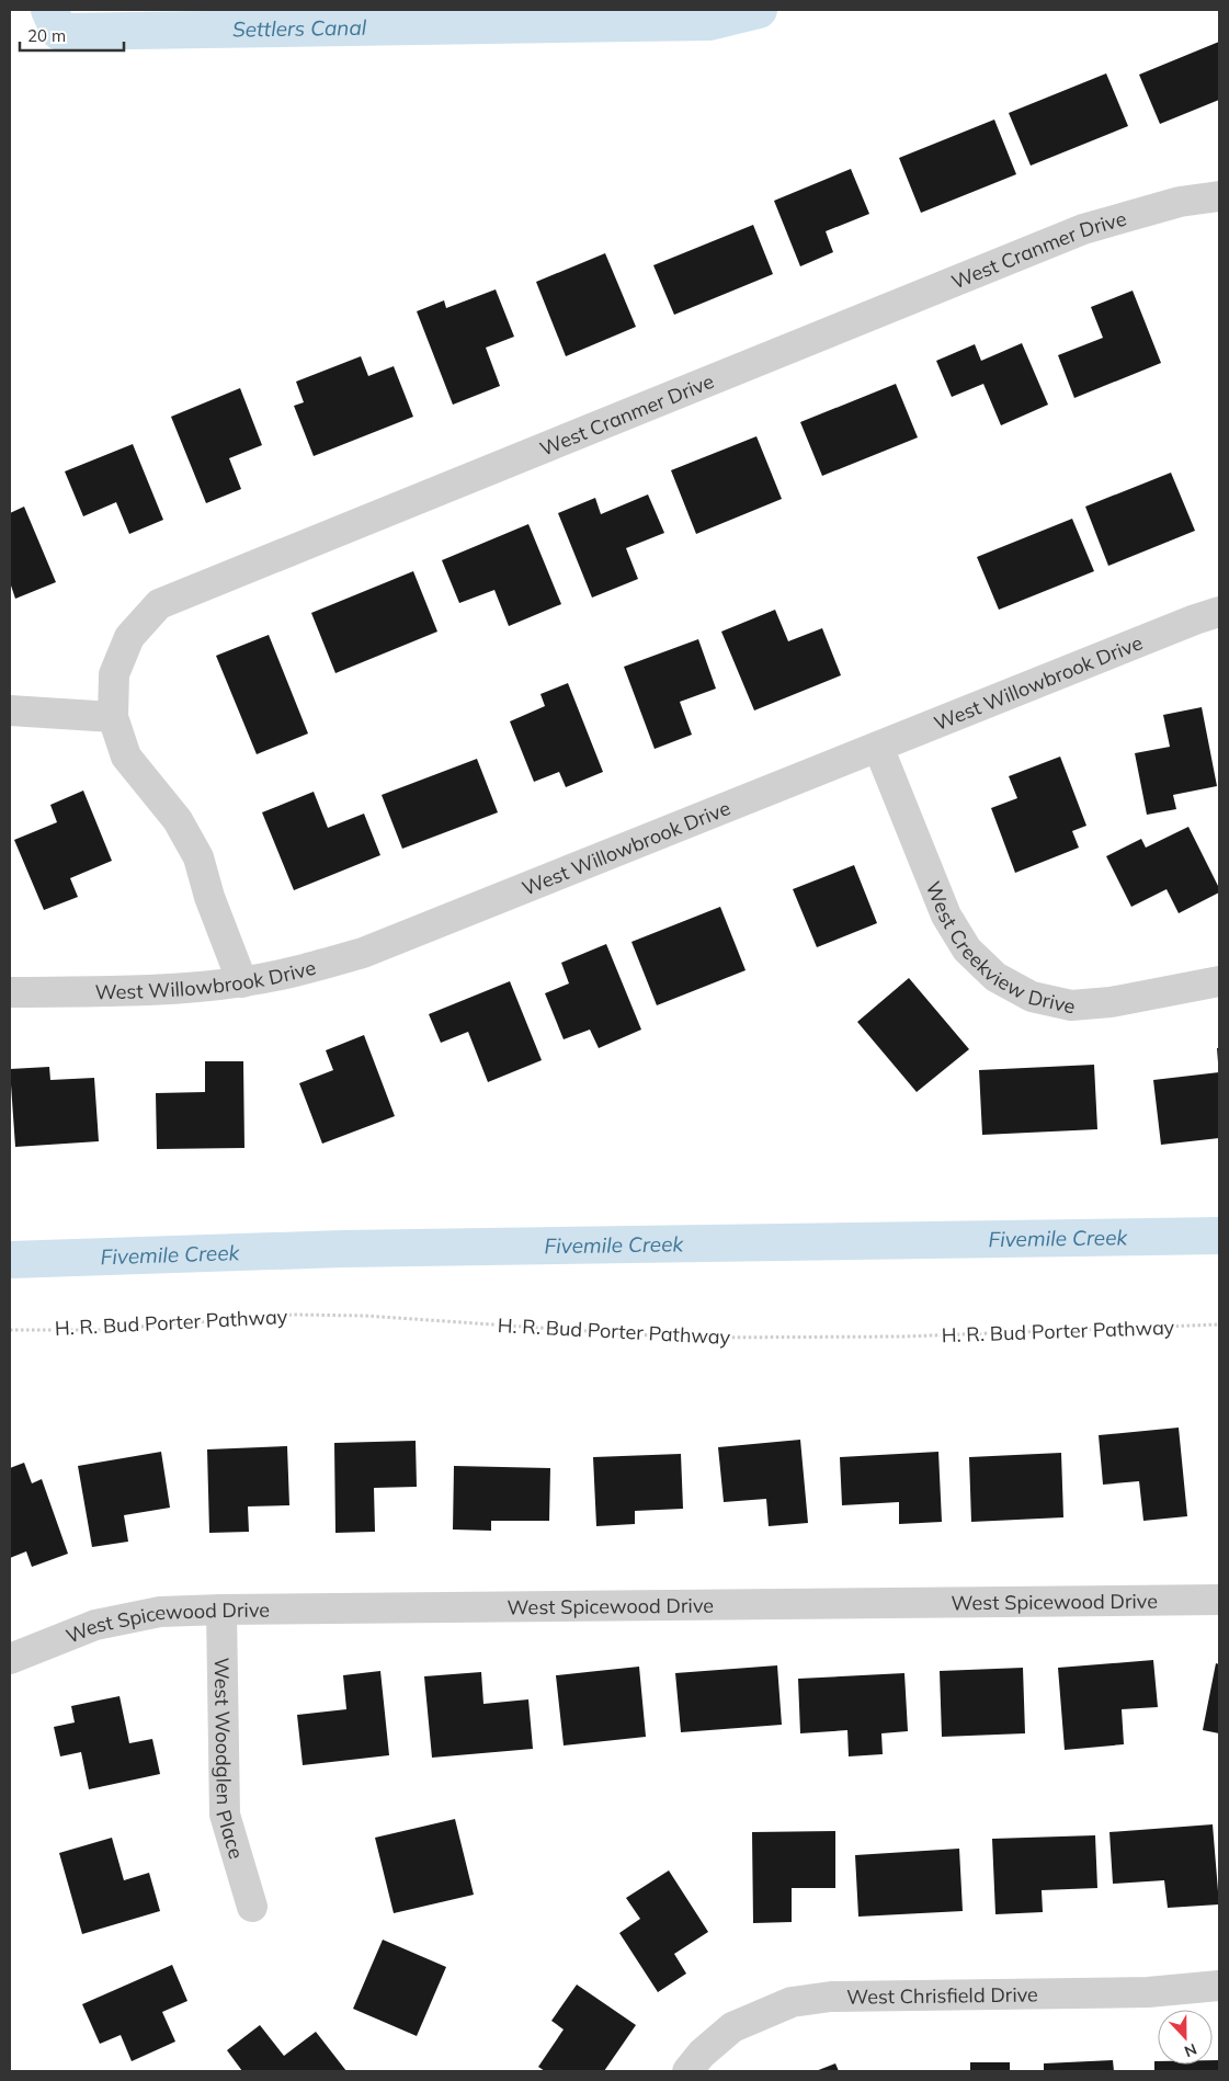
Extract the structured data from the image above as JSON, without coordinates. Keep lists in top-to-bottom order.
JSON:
{
  "streets": {
    "street": [
      "West Cranmer Drive",
      "West Willowbrook Drive",
      "West Creekview Drive",
      "West Spicewood Drive",
      "West Woodglen Place",
      "West Chrisfield Drive"
    ],
    "path": ["H. R. Bud Porter Pathway"]
  },
  "crossings": [
    ["West Cranmer Drive", "West Willowbrook Drive"],
    ["West Willowbrook Drive", "West Creekview Drive"],
    ["West Spicewood Drive", "West Woodglen Place"]
  ],
  "water": ["Settlers Canal", "Fivemile Creek"],
  "scale_bar": "20 m",
  "north": "bottom"
}
